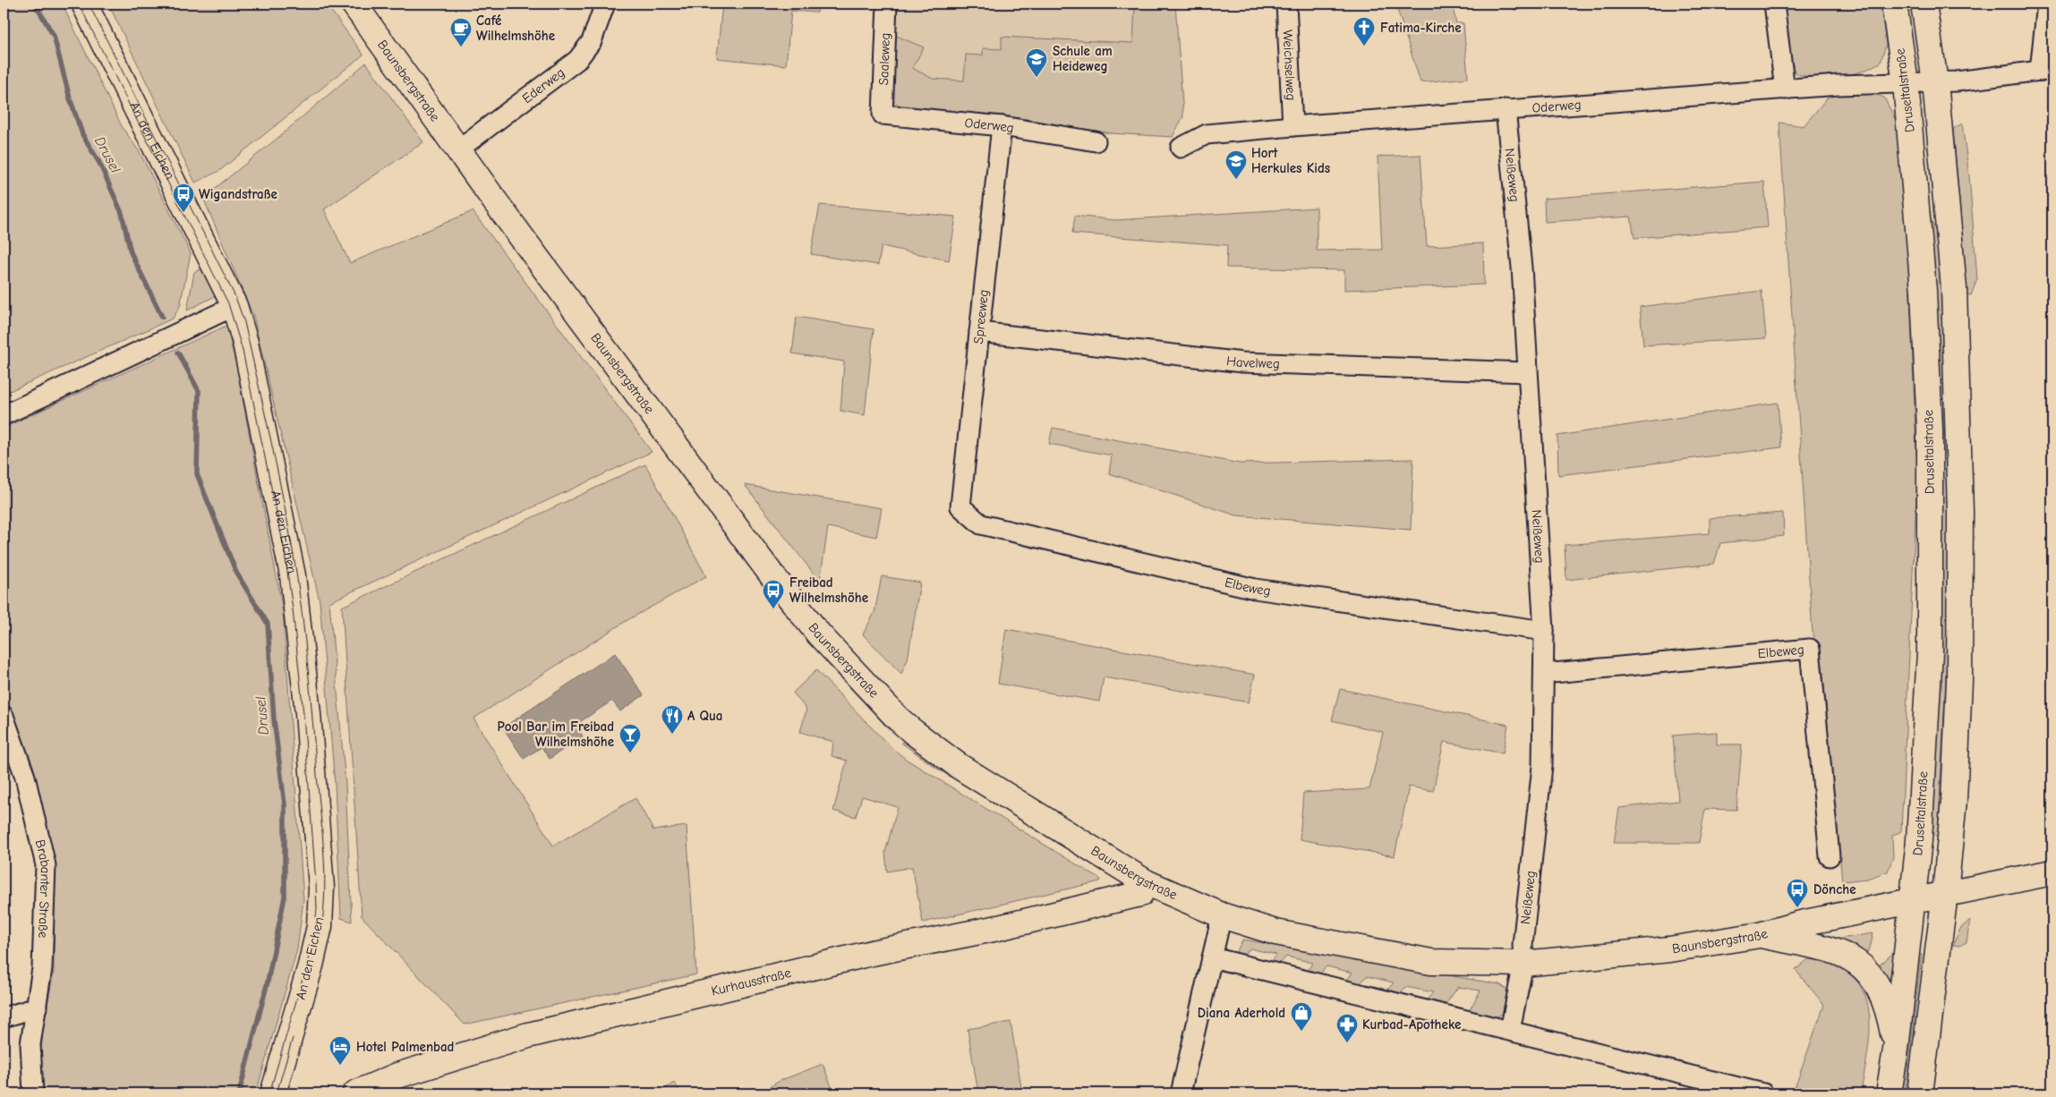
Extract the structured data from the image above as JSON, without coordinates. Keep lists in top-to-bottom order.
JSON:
{
  "streets": {
    "main road": [
      "Baunsbergstraße",
      "Druseltalstraße",
      "An den Eichen",
      "Kurhausstraße"
    ],
    "street": [
      "Saaleweg",
      "Weichselweg",
      "Ederweg",
      "Oderweg",
      "Neißeweg",
      "Spreeweg",
      "Havelweg",
      "Elbeweg",
      "Brabanter Straße"
    ]
  },
  "crossings": [
    ["Saaleweg", "Oderweg"],
    ["Weichselweg", "Oderweg"],
    ["Baunsbergstraße", "Ederweg"],
    ["Baunsbergstraße", "Druseltalstraße"],
    ["Baunsbergstraße", "Neißeweg"],
    ["Baunsbergstraße", "Kurhausstraße"],
    ["Druseltalstraße", "Oderweg"],
    ["Oderweg", "Neißeweg"],
    ["Oderweg", "Spreeweg"],
    ["Neißeweg", "Havelweg"],
    ["Neißeweg", "Elbeweg"],
    ["Spreeweg", "Havelweg"],
    ["Spreeweg", "Elbeweg"]
  ],
  "water": ["Drusel"],
  "places": {
    "church": ["Fatima-Kirche"],
    "cafe": ["Café Wilhelmshöhe"],
    "school or university": ["Schule am Heideweg", "Hort Herkules Kids"],
    "bus stop": ["Wigandstraße", "Freibad Wilhelmshöhe", "Dönche"],
    "restaurant": ["A Qua"],
    "bar": ["Pool Bar im Freibad Wilhelmshöhe"],
    "shop": ["Diana Aderhold"],
    "pharmacy": ["Kurbad-Apotheke"],
    "hotel": ["Hotel Palmenbad"]
  }
}
